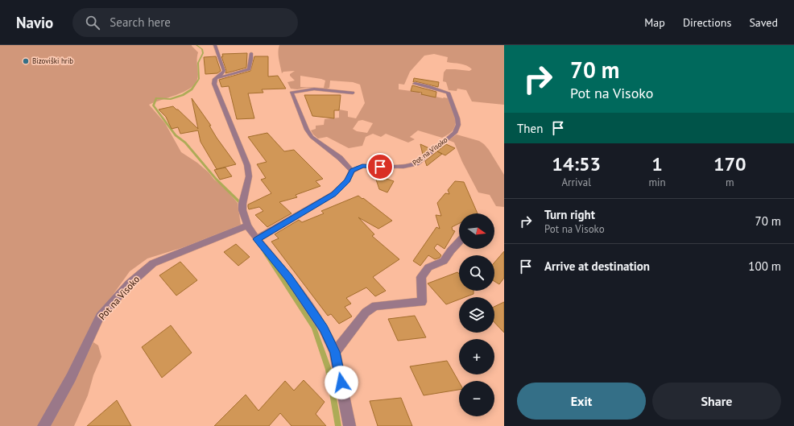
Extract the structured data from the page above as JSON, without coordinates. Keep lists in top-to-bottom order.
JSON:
{
  "streets": {
    "street": ["Pot na Visoko"]
  },
  "places": ["Bizoviški hrib"],
  "north": "right",
  "page": {
    "header": "Navio",
    "search": "Search here",
    "nav": ["Map", "Directions", "Saved"],
    "turn": ["70 m", "Pot na Visoko"],
    "then": "Then",
    "eta": [
      "14:53",
      "Arrival",
      "1",
      "min",
      "170",
      "m"
    ],
    "list": [
      {
        "name": "Turn right",
        "note": "Pot na Visoko",
        "value": "70 m"
      },
      {
        "name": "Arrive at destination",
        "value": "100 m"
      }
    ],
    "map_buttons": ["+", "−"],
    "buttons": ["Exit", "Share"]
  }
}
